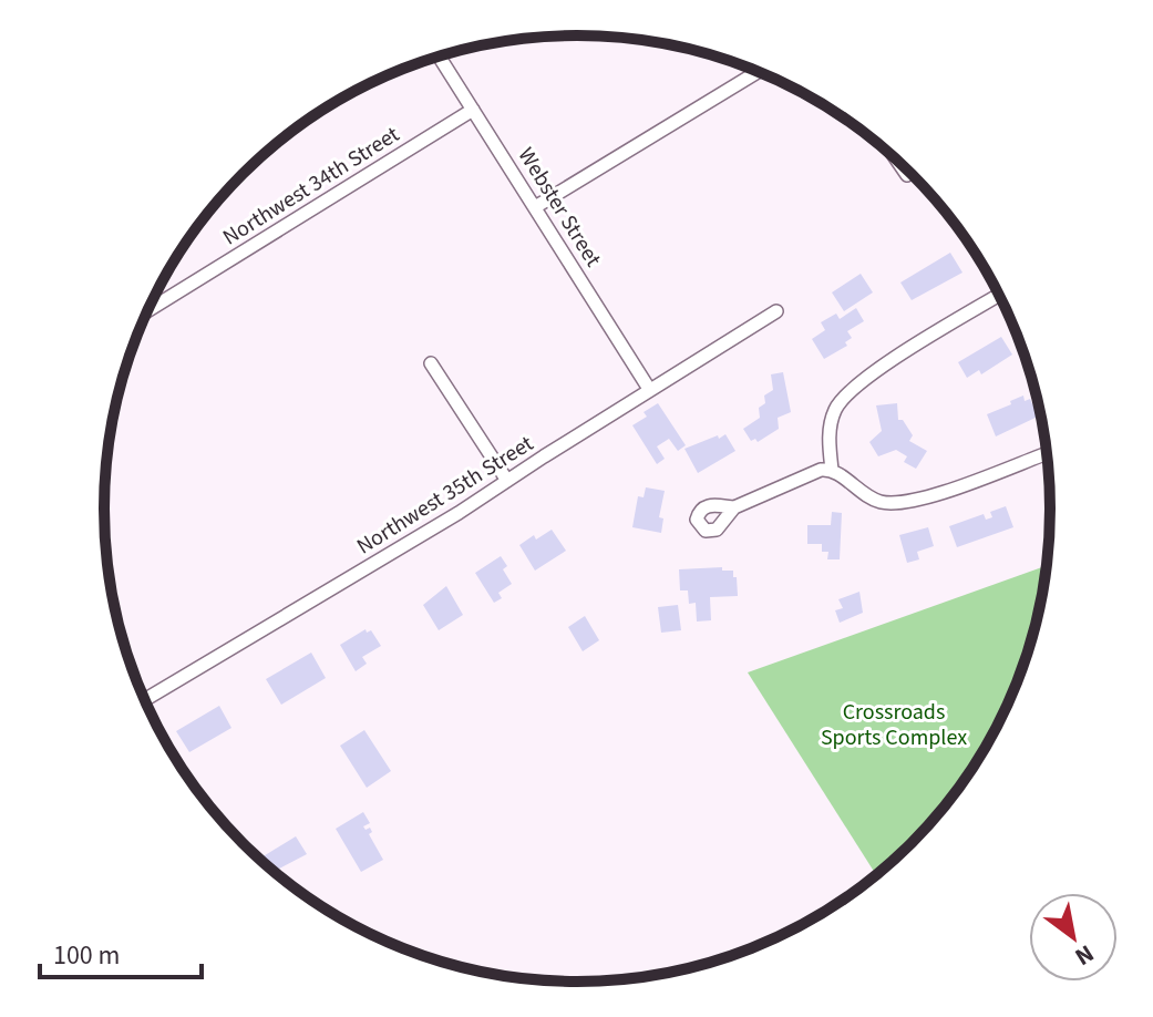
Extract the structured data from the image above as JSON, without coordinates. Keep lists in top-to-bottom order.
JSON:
{
  "streets": {
    "street": ["Northwest 34th Street", "Webster Street", "Northwest 35th Street"]
  },
  "crossings": [
    ["Northwest 34th Street", "Webster Street"],
    ["Webster Street", "Northwest 35th Street"]
  ],
  "parks": ["Crossroads Sports Complex"],
  "scale_bar": "100 m",
  "north": "bottom right"
}
